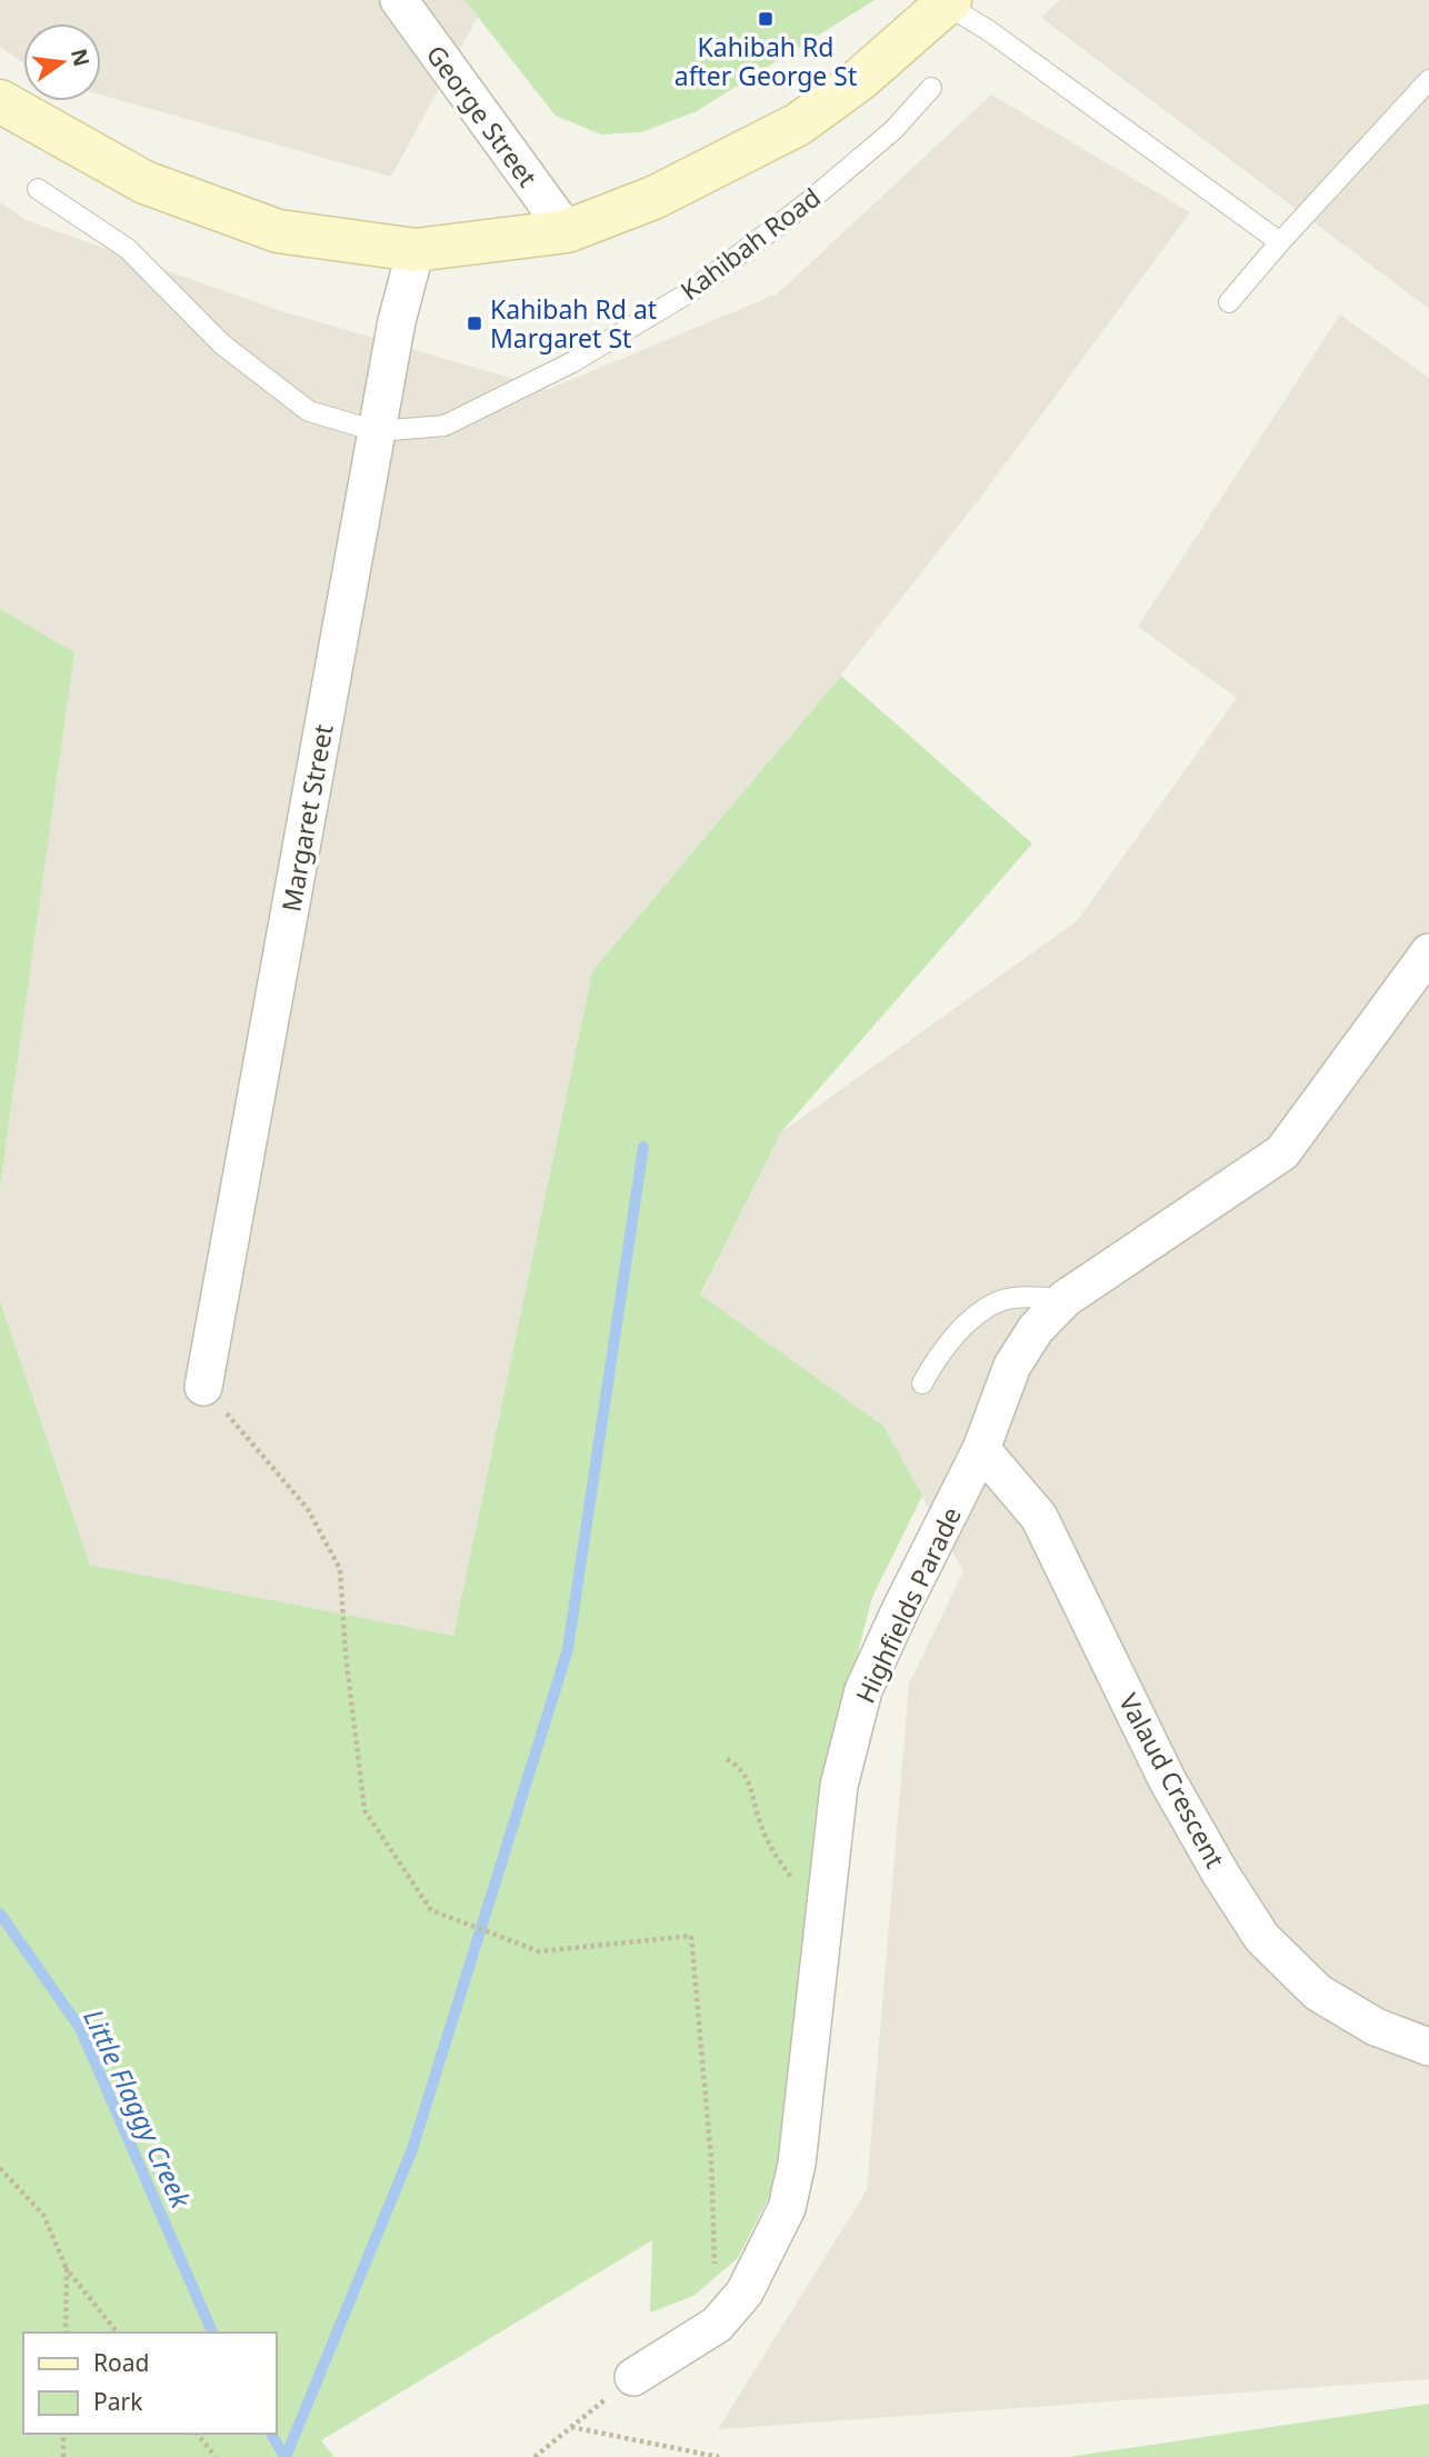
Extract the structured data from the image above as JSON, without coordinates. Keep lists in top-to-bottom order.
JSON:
{
  "streets": {
    "street": [
      "George Street",
      "Margaret Street",
      "Highfields Parade",
      "Valaud Crescent"
    ],
    "lane": ["Kahibah Road"]
  },
  "crossings": [
    ["Kahibah Road", "Margaret Street"],
    ["Highfields Parade", "Valaud Crescent"]
  ],
  "water": ["Little Flaggy Creek"],
  "places": {
    "transit": ["Kahibah Rd after George St", "Kahibah Rd at Margaret St"]
  },
  "legend": ["Road", "Park"],
  "north": "right"
}
